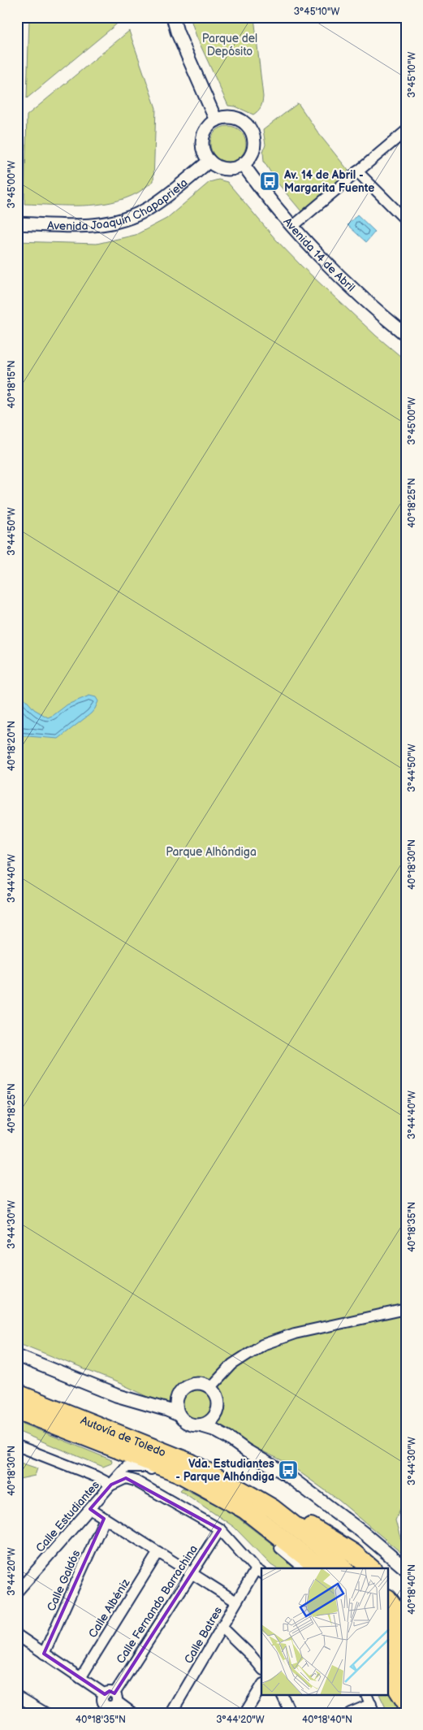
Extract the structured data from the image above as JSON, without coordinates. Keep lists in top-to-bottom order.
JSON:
{
  "streets": {
    "highway": ["Autovía de Toledo"],
    "street": [
      "Avenida Joaquín Chapaprieta",
      "Avenida 14 de Abril",
      "Calle Estudiantes",
      "Calle Galdós",
      "Calle Fernando Barrachina",
      "Calle Albéniz",
      "Calle Batres"
    ]
  },
  "crossings": [
    ["Avenida Joaquín Chapaprieta", "Avenida 14 de Abril"]
  ],
  "parks": ["Parque del Depósito", "Parque Alhóndiga"],
  "places": {
    "bus stop": ["Av. 14 de Abril - Margarita Fuente", "Vda. Estudiantes - Parque Alhóndiga"]
  },
  "coordinates": [
    "3°45'10\"W",
    "3°45'00\"W",
    "40°18'15\"N",
    "40°18'25\"N",
    "3°44'50\"W",
    "40°18'20\"N",
    "40°18'30\"N",
    "3°44'40\"W",
    "3°44'30\"W",
    "40°18'35\"N",
    "3°44'20\"W",
    "40°18'40\"N"
  ]
}
